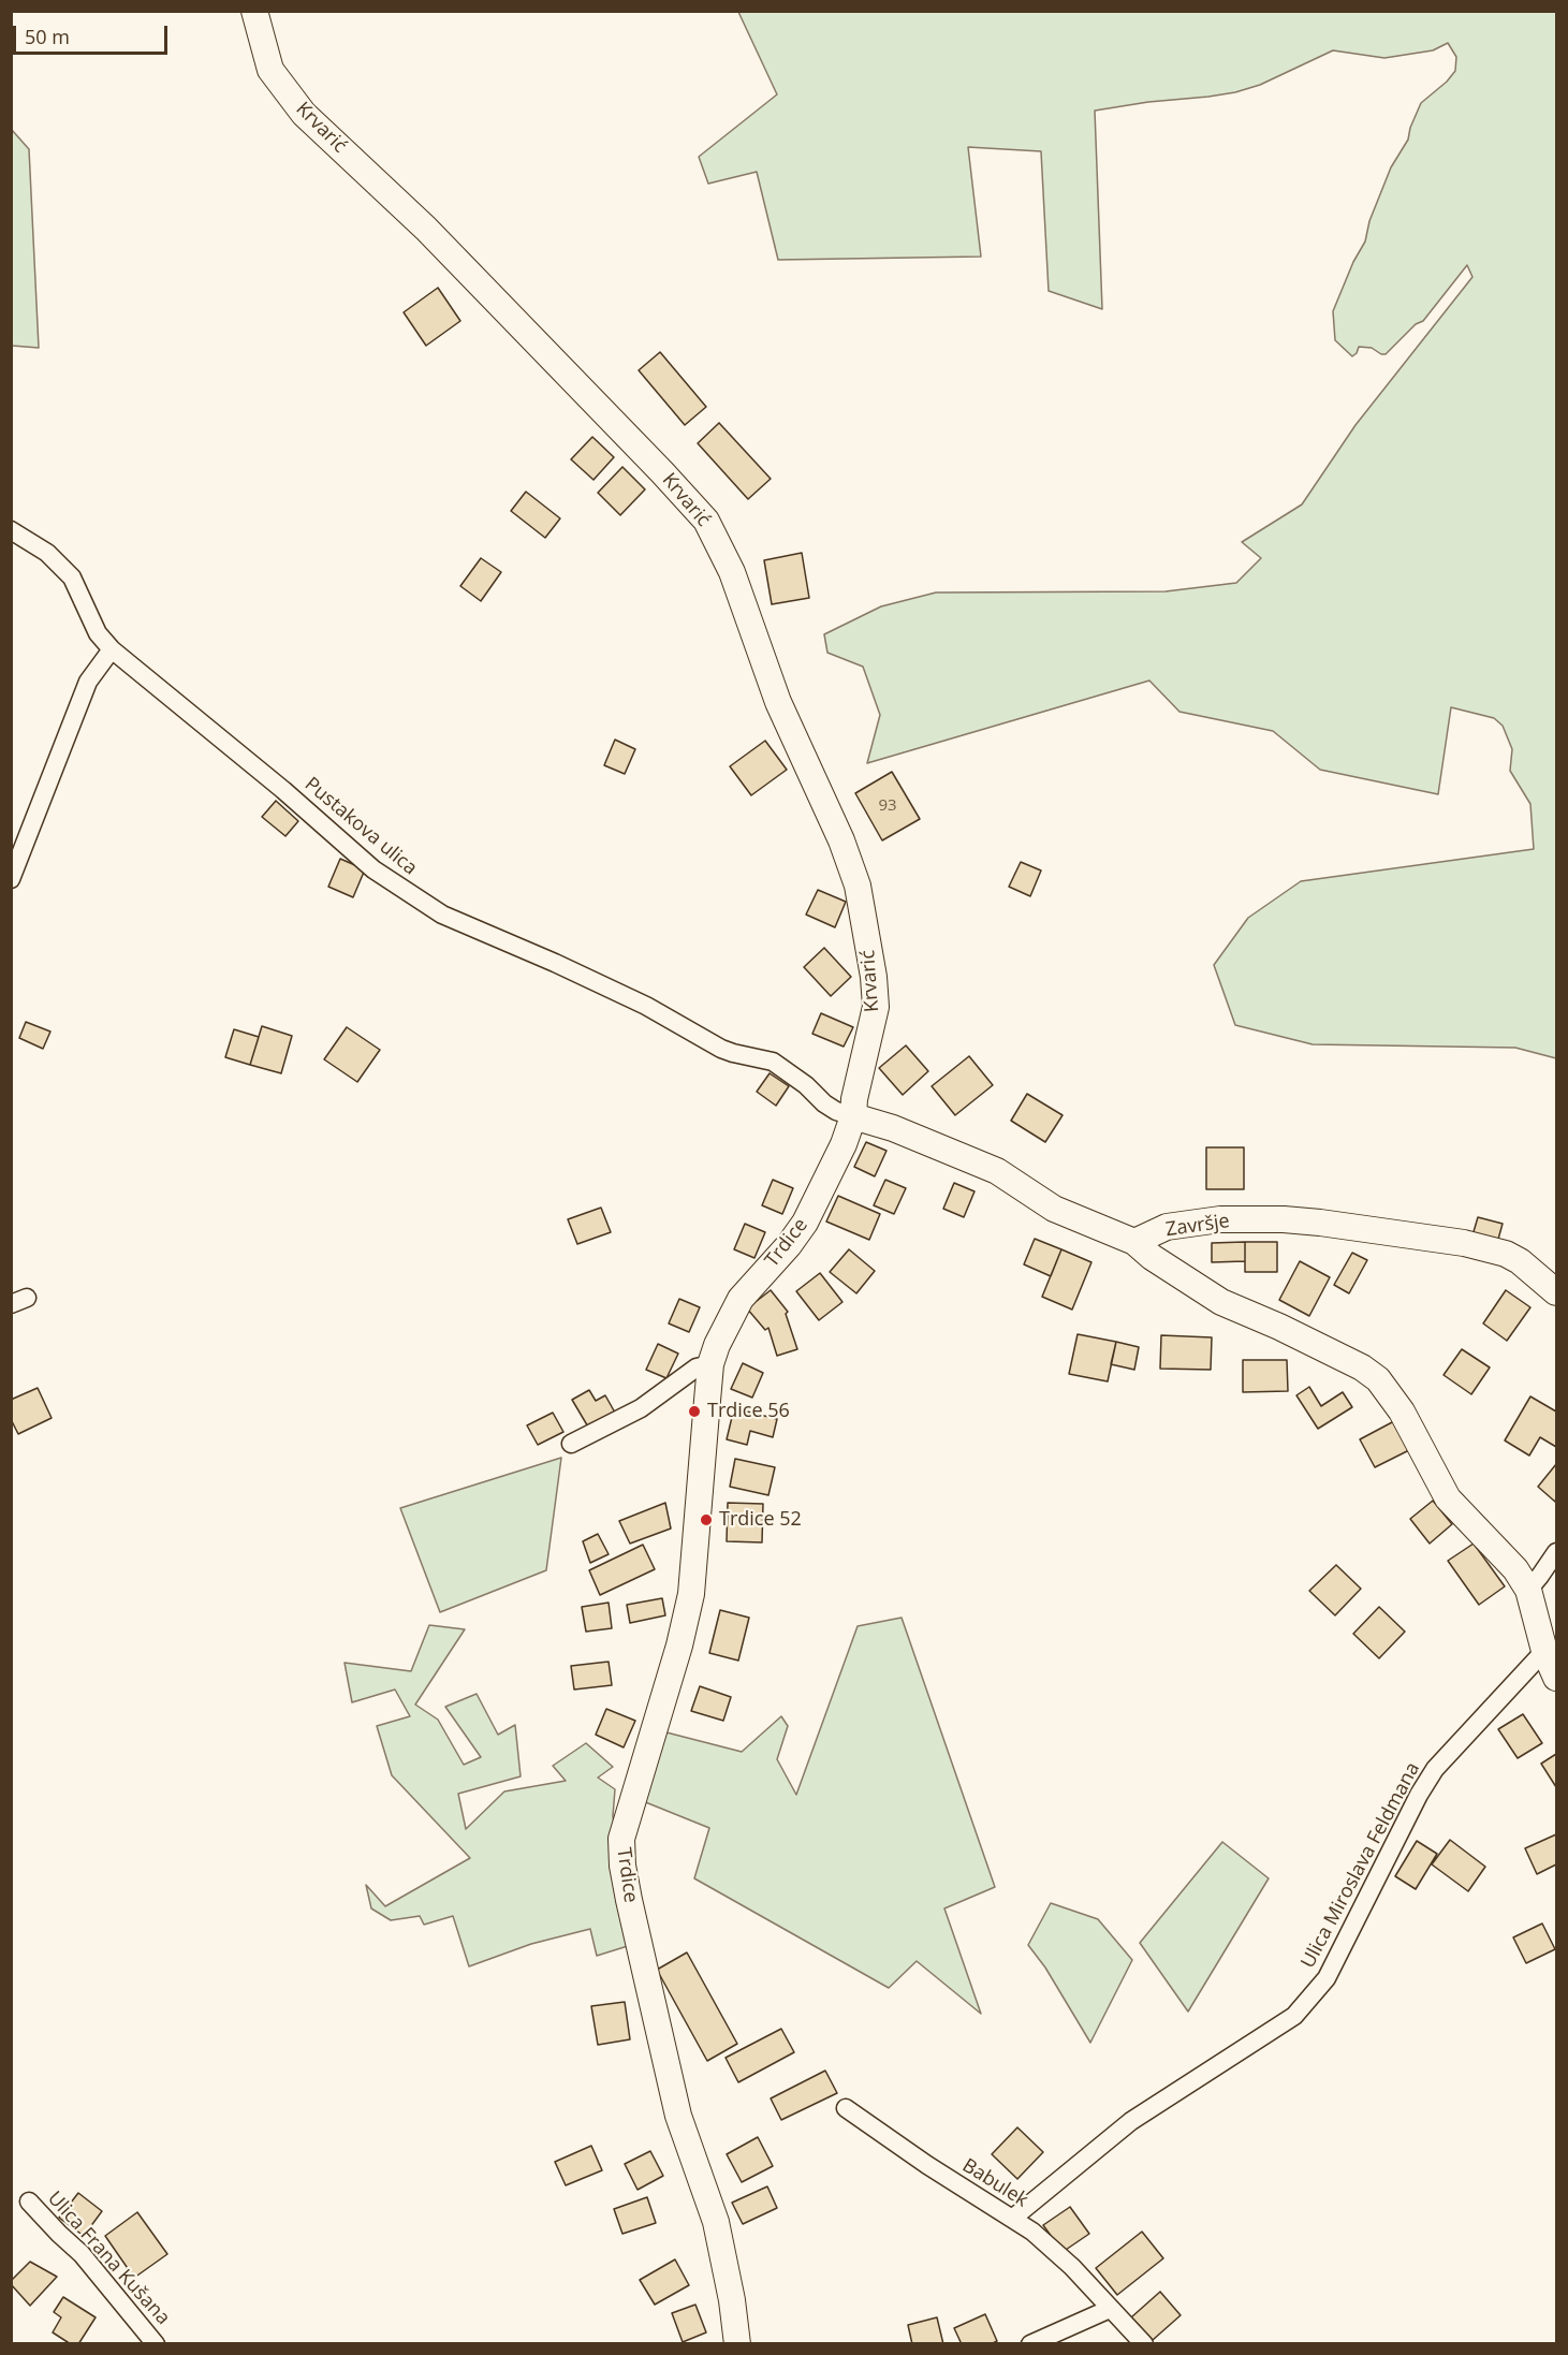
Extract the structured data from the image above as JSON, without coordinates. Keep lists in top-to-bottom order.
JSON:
{
  "streets": {
    "street": [
      "Krvarić",
      "Pustakova ulica",
      "Završje",
      "Trdice",
      "Ulica Miroslava Feldmana",
      "Babulek",
      "Ulica Frana Kušana"
    ]
  },
  "crossings": [
    ["Krvarić", "Pustakova ulica"],
    ["Krvarić", "Trdice"],
    ["Pustakova ulica", "Trdice"],
    ["Ulica Miroslava Feldmana", "Babulek"]
  ],
  "places": ["Trdice 56", "Trdice 52"],
  "house_numbers": ["93"],
  "scale_bar": "50 m"
}
